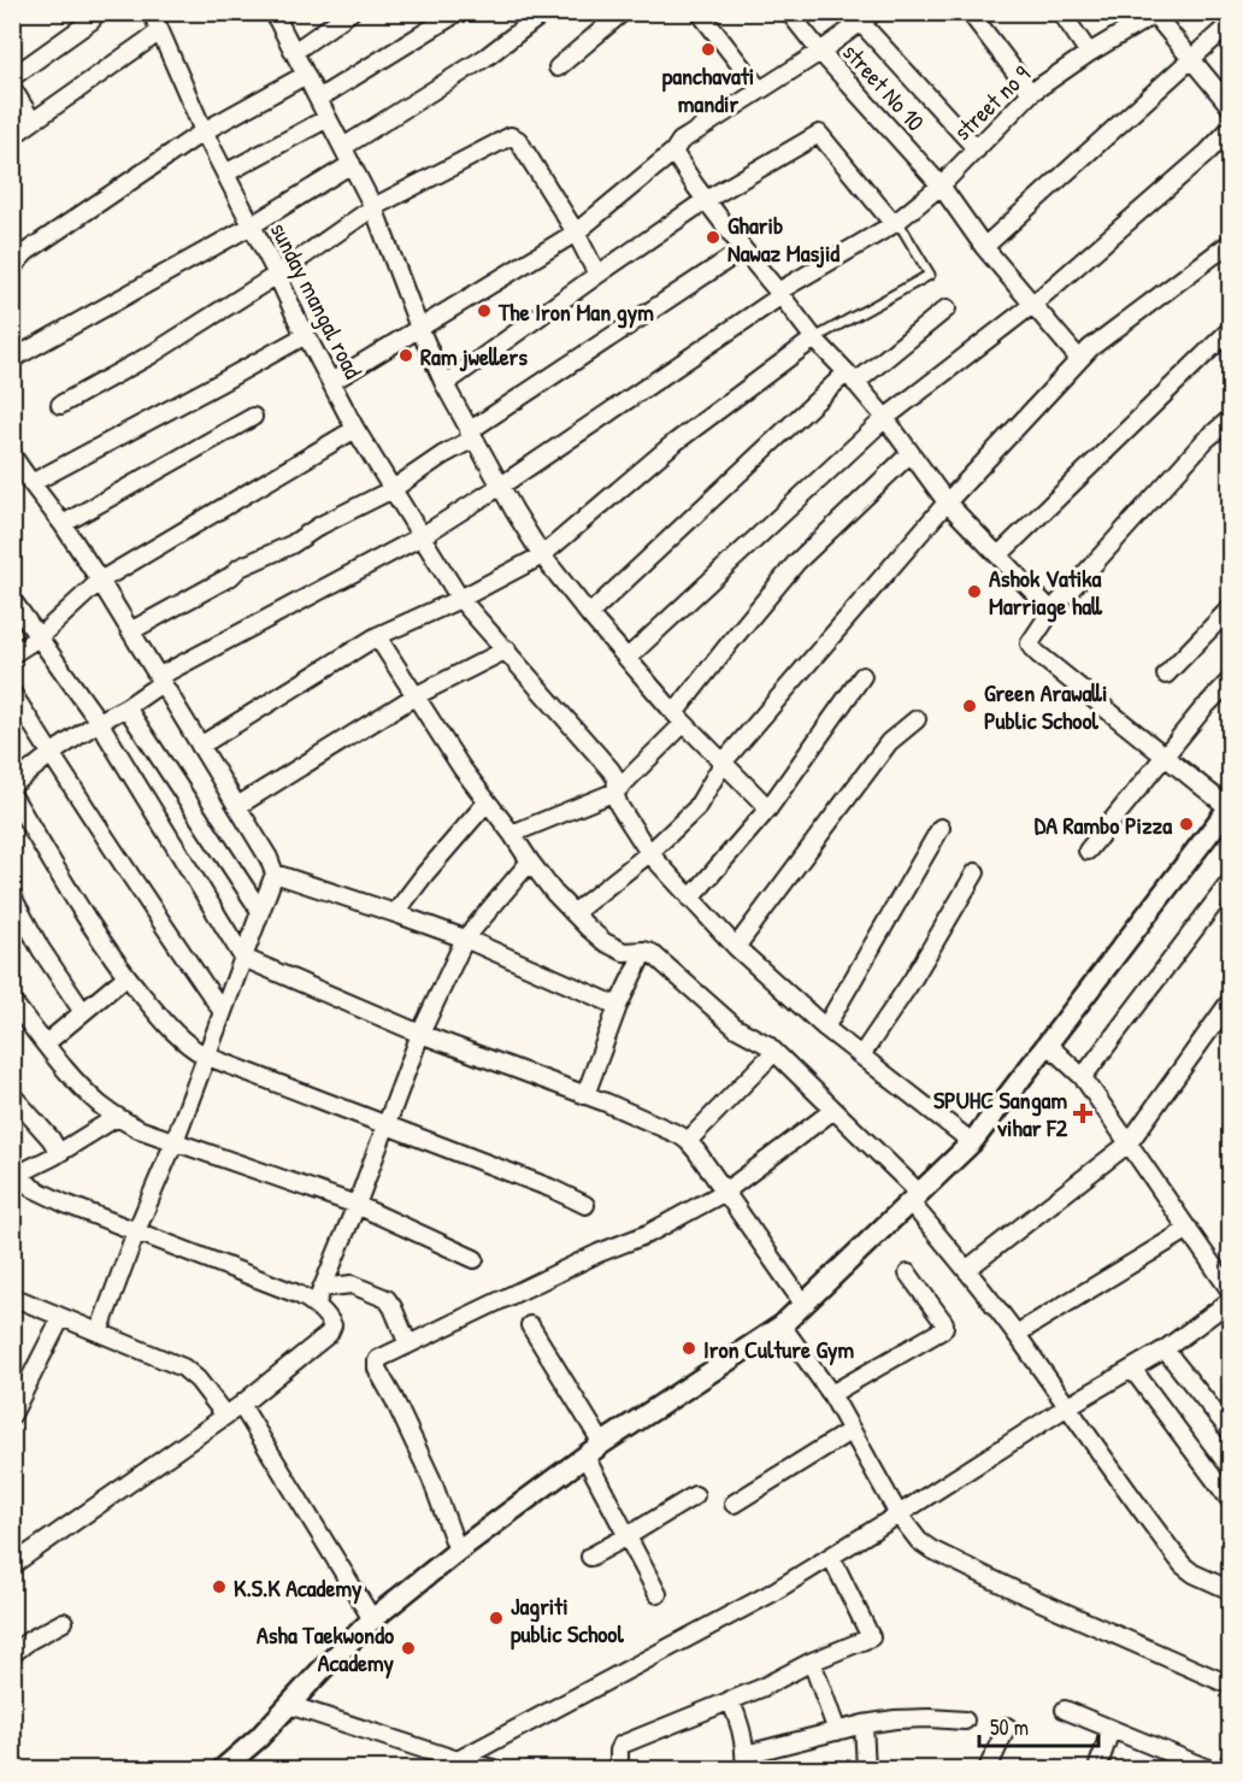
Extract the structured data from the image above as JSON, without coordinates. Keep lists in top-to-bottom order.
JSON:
{
  "streets": {
    "street": ["street No 10", "street no 9", "sunday mangal road"]
  },
  "crossings": [
    ["street No 10", "street no 9"],
    ["street no 9", "sunday mangal road"]
  ],
  "places": {
    "other": [
      "panchavati mandir",
      "Gharib Nawaz Masjid",
      "The Iron Man gym",
      "Ram jwellers",
      "Ashok Vatika Marriage hall",
      "Green Arawalli Public School",
      "DA Rambo Pizza",
      "Iron Culture Gym",
      "K.S.K Academy",
      "Jagriti public School",
      "Asha Taekwondo Academy"
    ],
    "health": ["SPUHC Sangam vihar F2"]
  },
  "scale_bar": "50 m"
}
